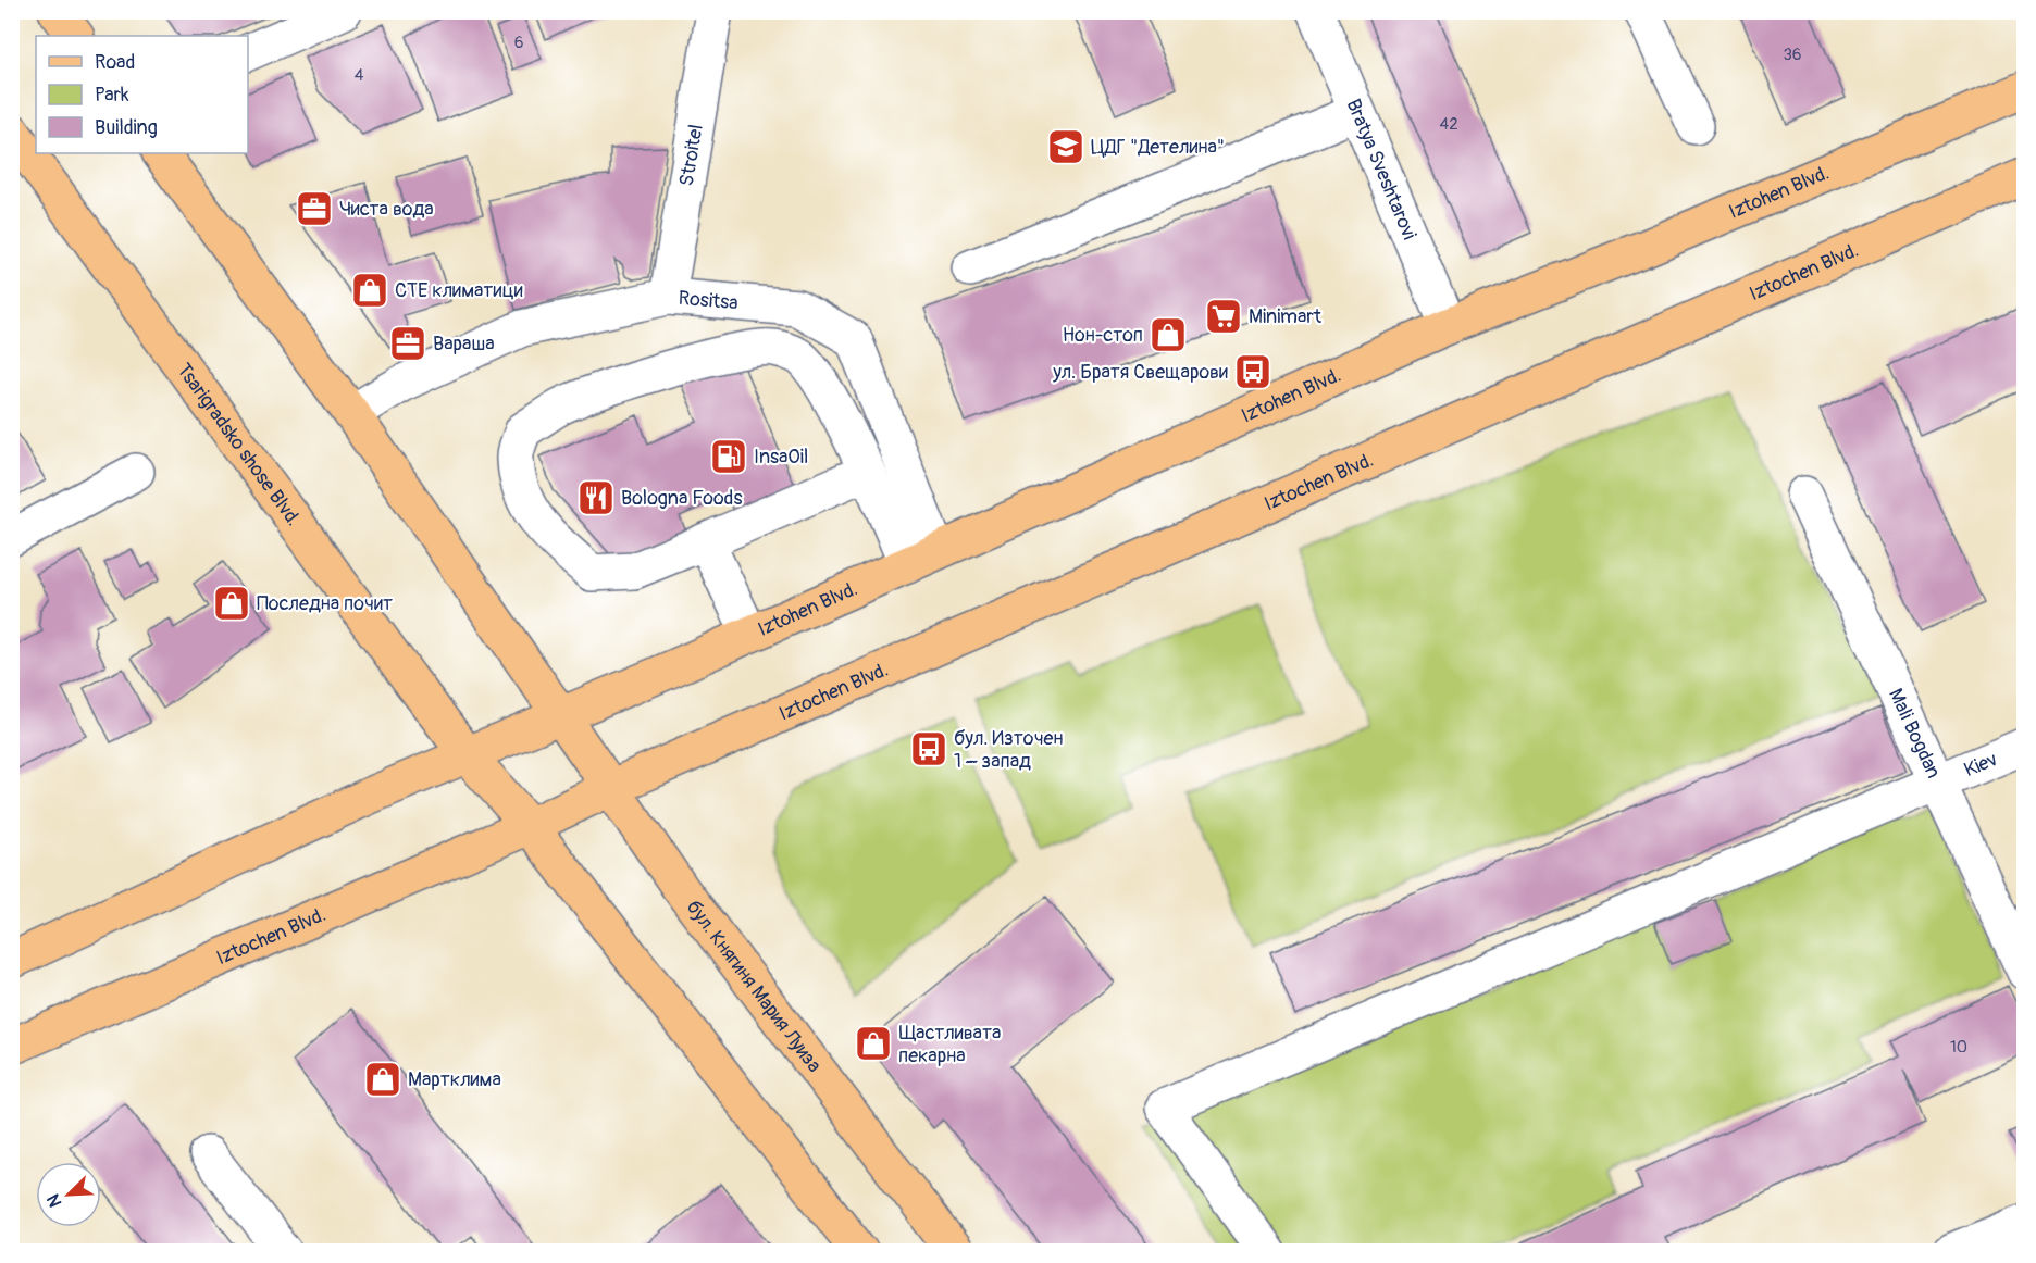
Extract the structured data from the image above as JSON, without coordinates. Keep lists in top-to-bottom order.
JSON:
{
  "streets": {
    "main road": [
      "Iztohen Blvd.",
      "Iztochen Blvd.",
      "Tsarigradsko shose Blvd.",
      "бул. Княгиня Мария Луиза"
    ],
    "street": [
      "Stroitel",
      "Bratya Sveshtarovi",
      "Rositsa",
      "Mali Bogdan",
      "Kiev"
    ]
  },
  "crossings": [
    ["Stroitel", "Rositsa"],
    ["Bratya Sveshtarovi", "Iztohen Blvd."],
    ["Iztohen Blvd.", "Rositsa"],
    ["Iztohen Blvd.", "Tsarigradsko shose Blvd."],
    ["Iztohen Blvd.", "бул. Княгиня Мария Луиза"],
    ["Iztochen Blvd.", "бул. Княгиня Мария Луиза"],
    ["Mali Bogdan", "Kiev"]
  ],
  "places": {
    "school or university": ["ЦДГ \"Детелина\""],
    "office": ["Чиста вода", "Вараша"],
    "shop": [
      "СТЕ климатици",
      "Нон-стоп",
      "Последна почит",
      "Щастливата пекарна",
      "Мартклима"
    ],
    "supermarket": ["Minimart"],
    "bus stop": ["ул. Братя Свещарови", "бул. Източен 1 – запад"],
    "fuel station": ["InsaOil"],
    "restaurant": ["Bologna Foods"]
  },
  "house_numbers": [
    "6",
    "36",
    "4",
    "42",
    "10"
  ],
  "legend": ["Road", "Park", "Building"],
  "north": "bottom left"
}
